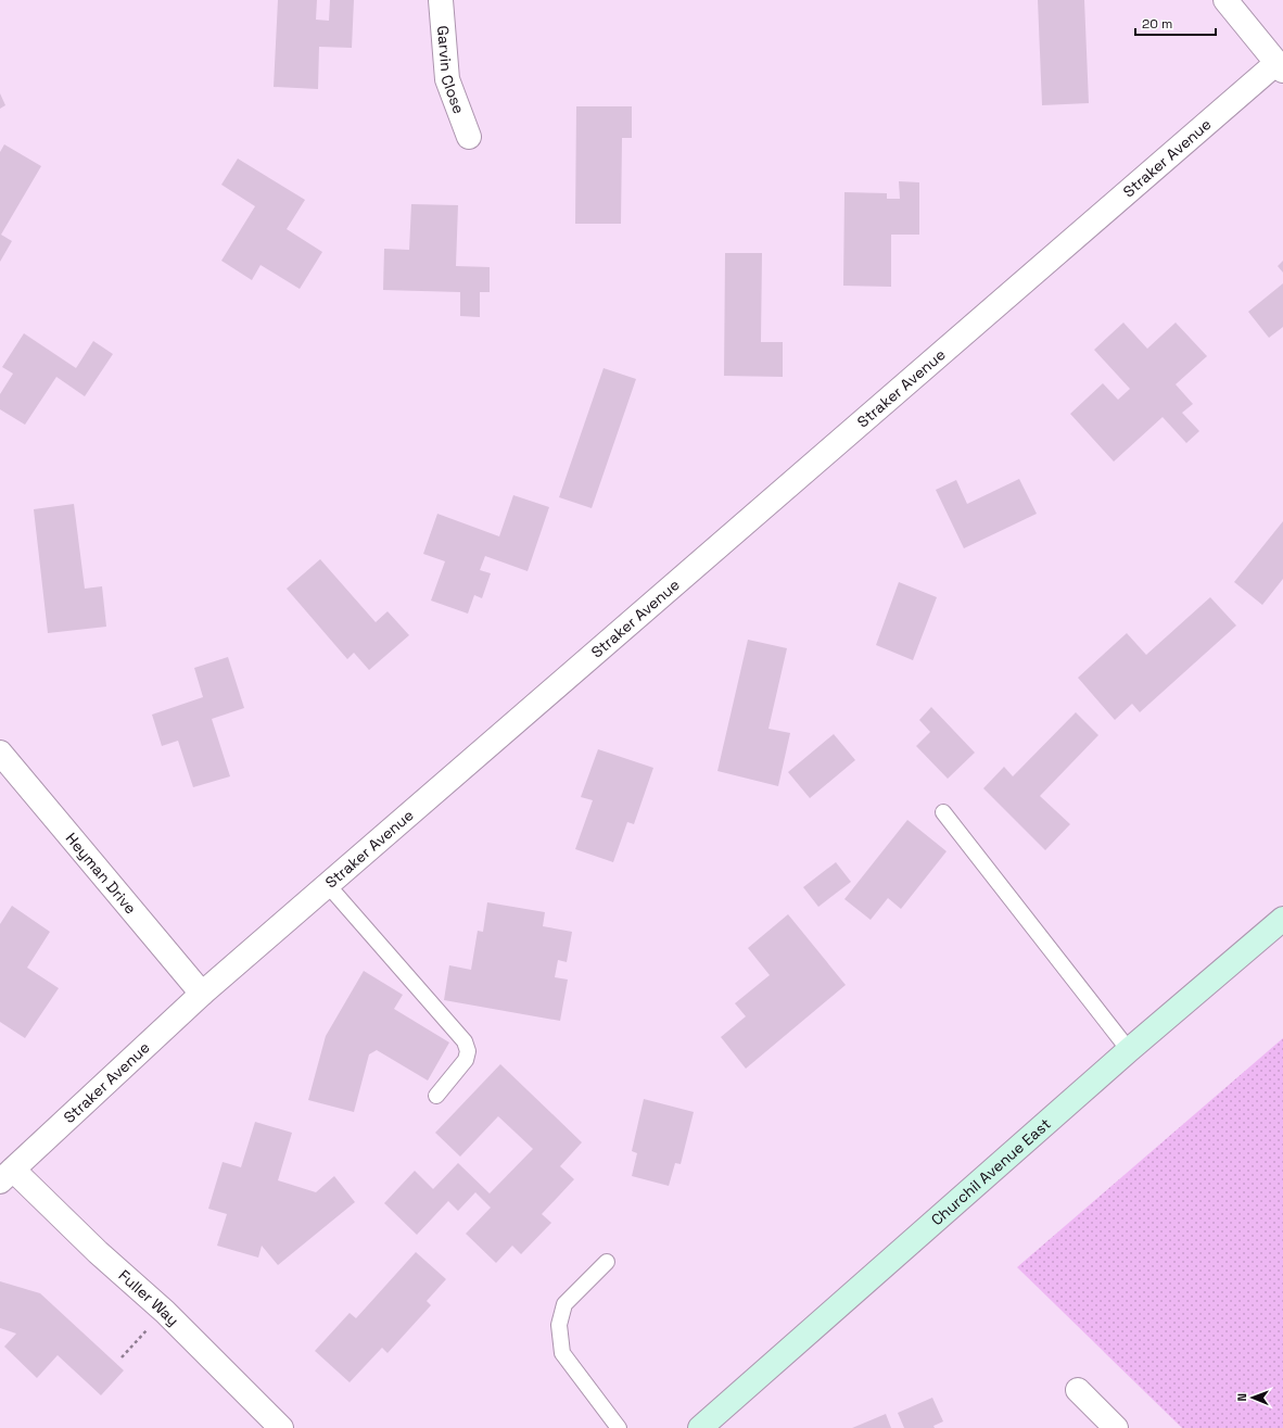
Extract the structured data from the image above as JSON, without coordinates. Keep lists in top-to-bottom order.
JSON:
{
  "streets": {
    "main road": ["Churchil Avenue East"],
    "street": [
      "Garvin Close",
      "Straker Avenue",
      "Heyman Drive",
      "Fuller Way"
    ]
  },
  "crossings": [
    ["Straker Avenue", "Heyman Drive"],
    ["Straker Avenue", "Fuller Way"]
  ],
  "scale_bar": "20 m",
  "north": "left"
}
